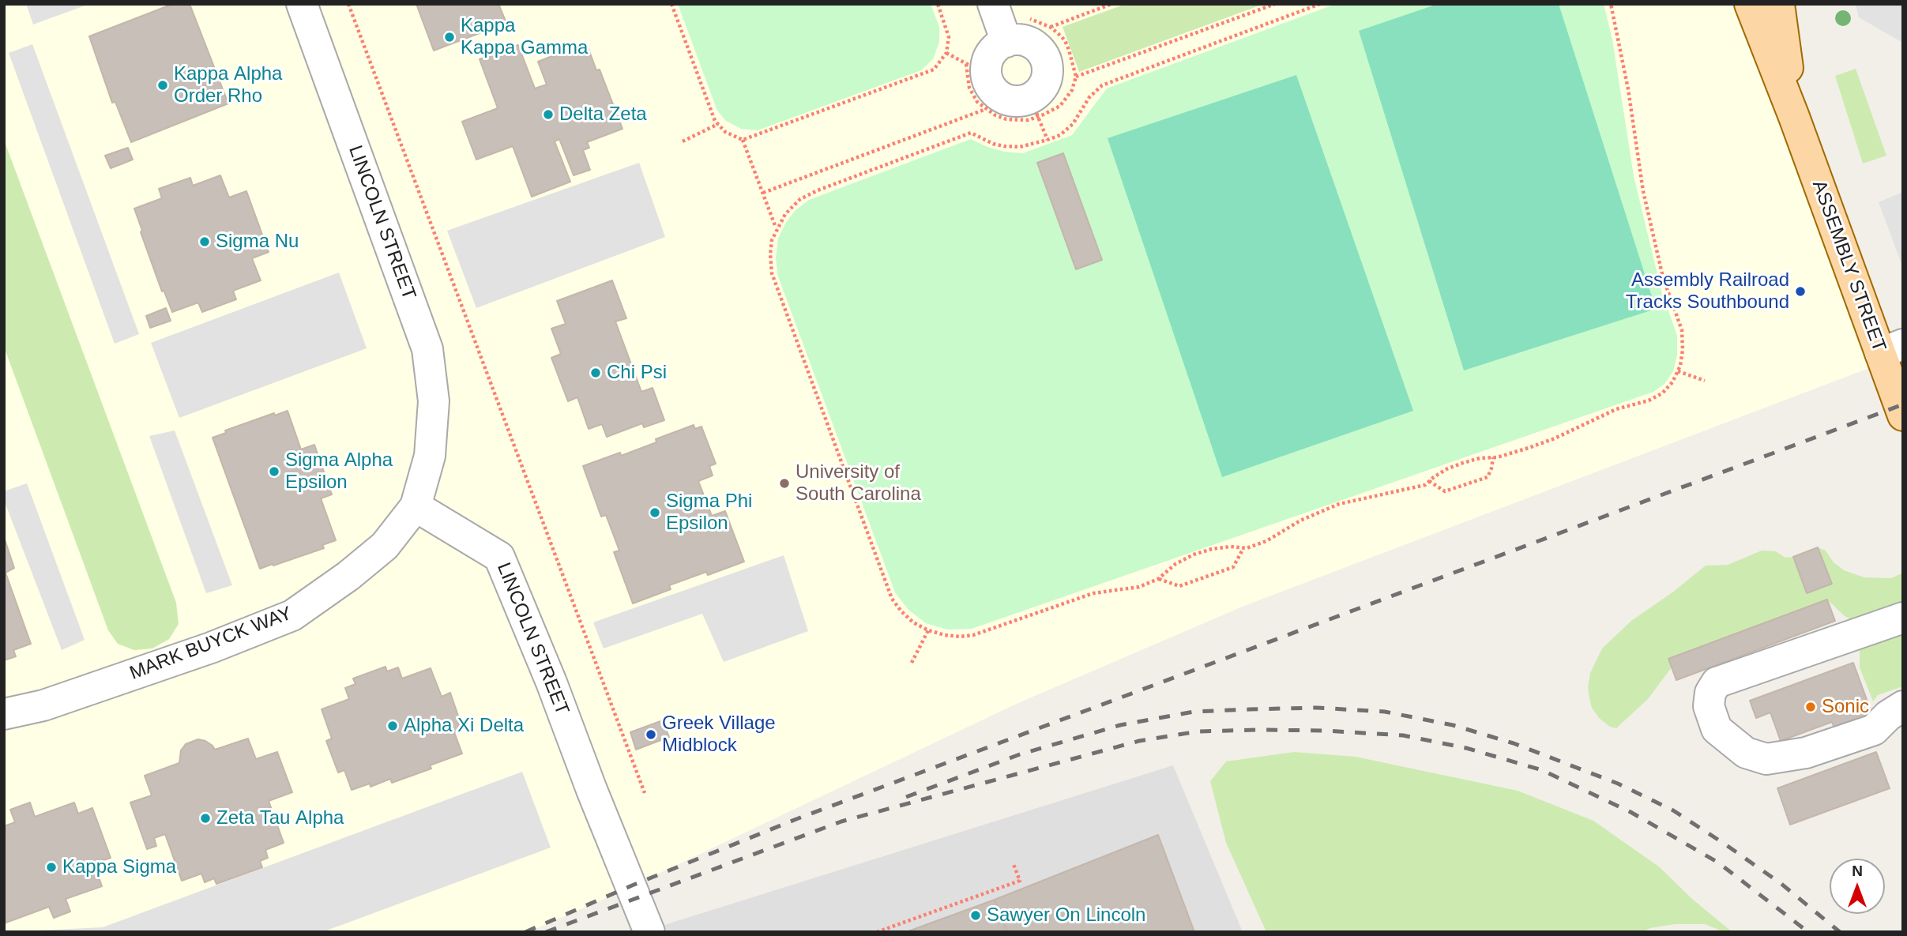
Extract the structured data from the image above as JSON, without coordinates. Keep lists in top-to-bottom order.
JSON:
{
  "streets": {
    "main road": ["ASSEMBLY STREET"],
    "street": ["LINCOLN STREET", "MARK BUYCK WAY"]
  },
  "crossings": [
    ["LINCOLN STREET", "MARK BUYCK WAY"]
  ],
  "places": [
    "Kappa Kappa Gamma",
    "Kappa Alpha Order Rho",
    "Delta Zeta",
    "Sigma Nu",
    "Assembly Railroad Tracks Southbound",
    "Chi Psi",
    "Sigma Alpha Epsilon",
    "University of South Carolina",
    "Sigma Phi Epsilon",
    "Sonic",
    "Alpha Xi Delta",
    "Greek Village Midblock",
    "Zeta Tau Alpha",
    "Kappa Sigma",
    "Sawyer On Lincoln"
  ],
  "north": "top"
}
